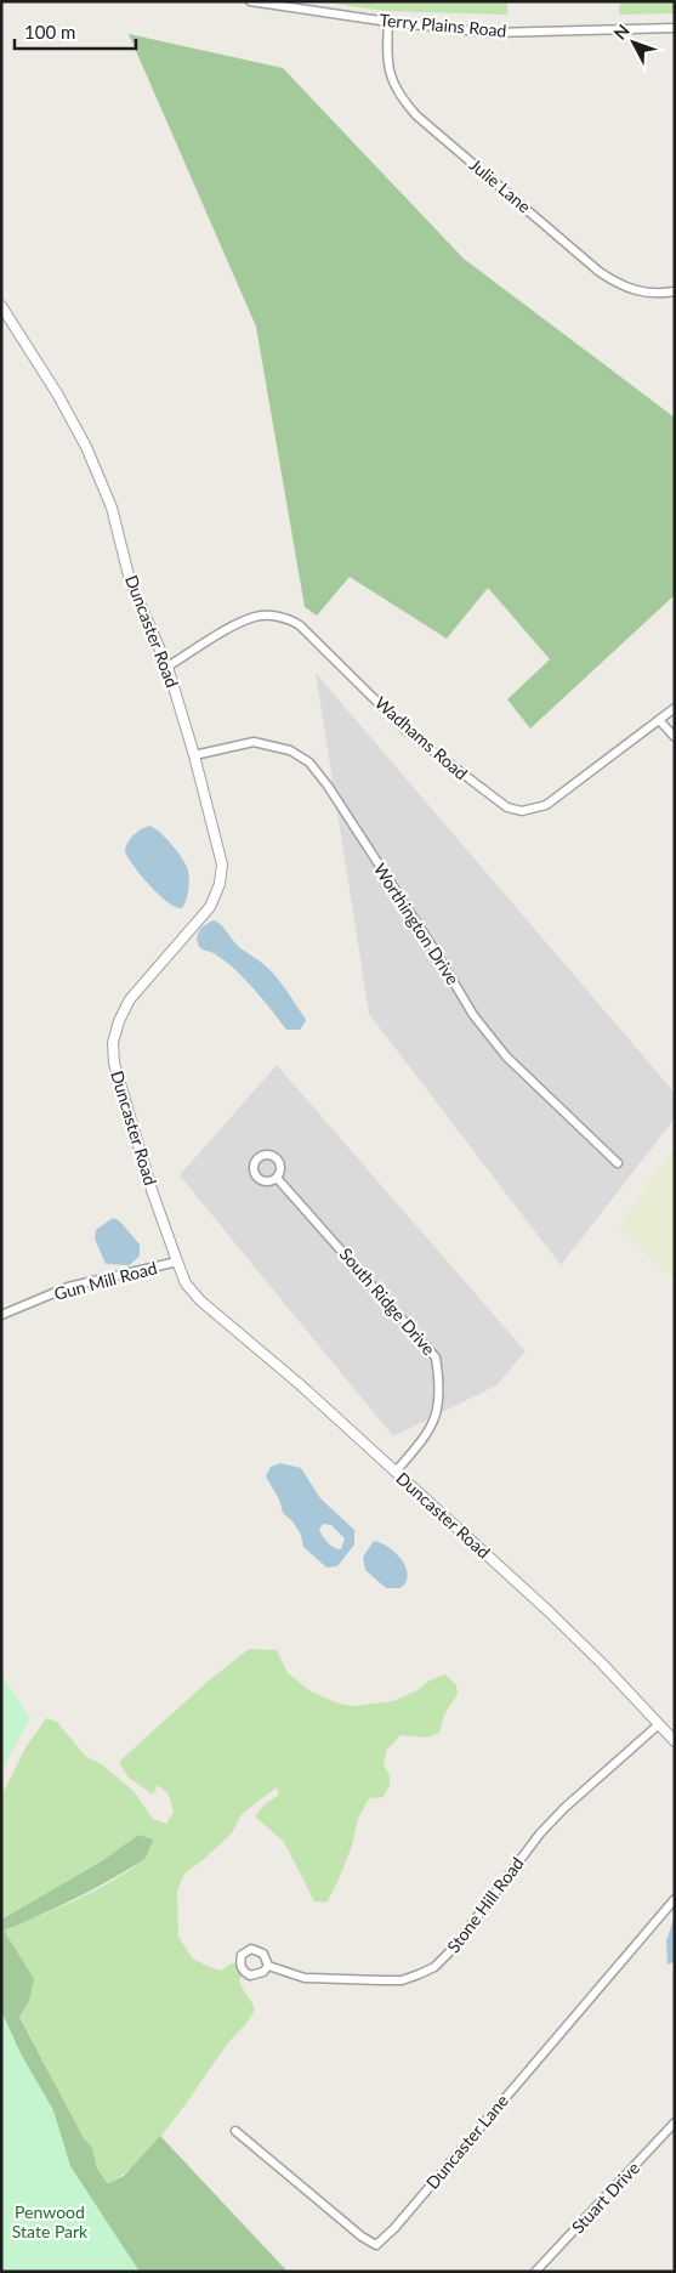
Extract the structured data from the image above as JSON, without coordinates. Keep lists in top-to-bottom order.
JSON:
{
  "streets": {
    "street": [
      "Terry Plains Road",
      "Julie Lane",
      "Duncaster Road",
      "Wadhams Road",
      "Worthington Drive",
      "Gun Mill Road",
      "South Ridge Drive",
      "Stone Hill Road",
      "Duncaster Lane",
      "Stuart Drive"
    ]
  },
  "crossings": [
    ["Terry Plains Road", "Julie Lane"],
    ["Duncaster Road", "Wadhams Road"],
    ["Duncaster Road", "Worthington Drive"],
    ["Duncaster Road", "Gun Mill Road"],
    ["Duncaster Road", "South Ridge Drive"],
    ["Duncaster Road", "Stone Hill Road"]
  ],
  "parks": ["Penwood State Park"],
  "scale_bar": "100 m",
  "north": "top left"
}
